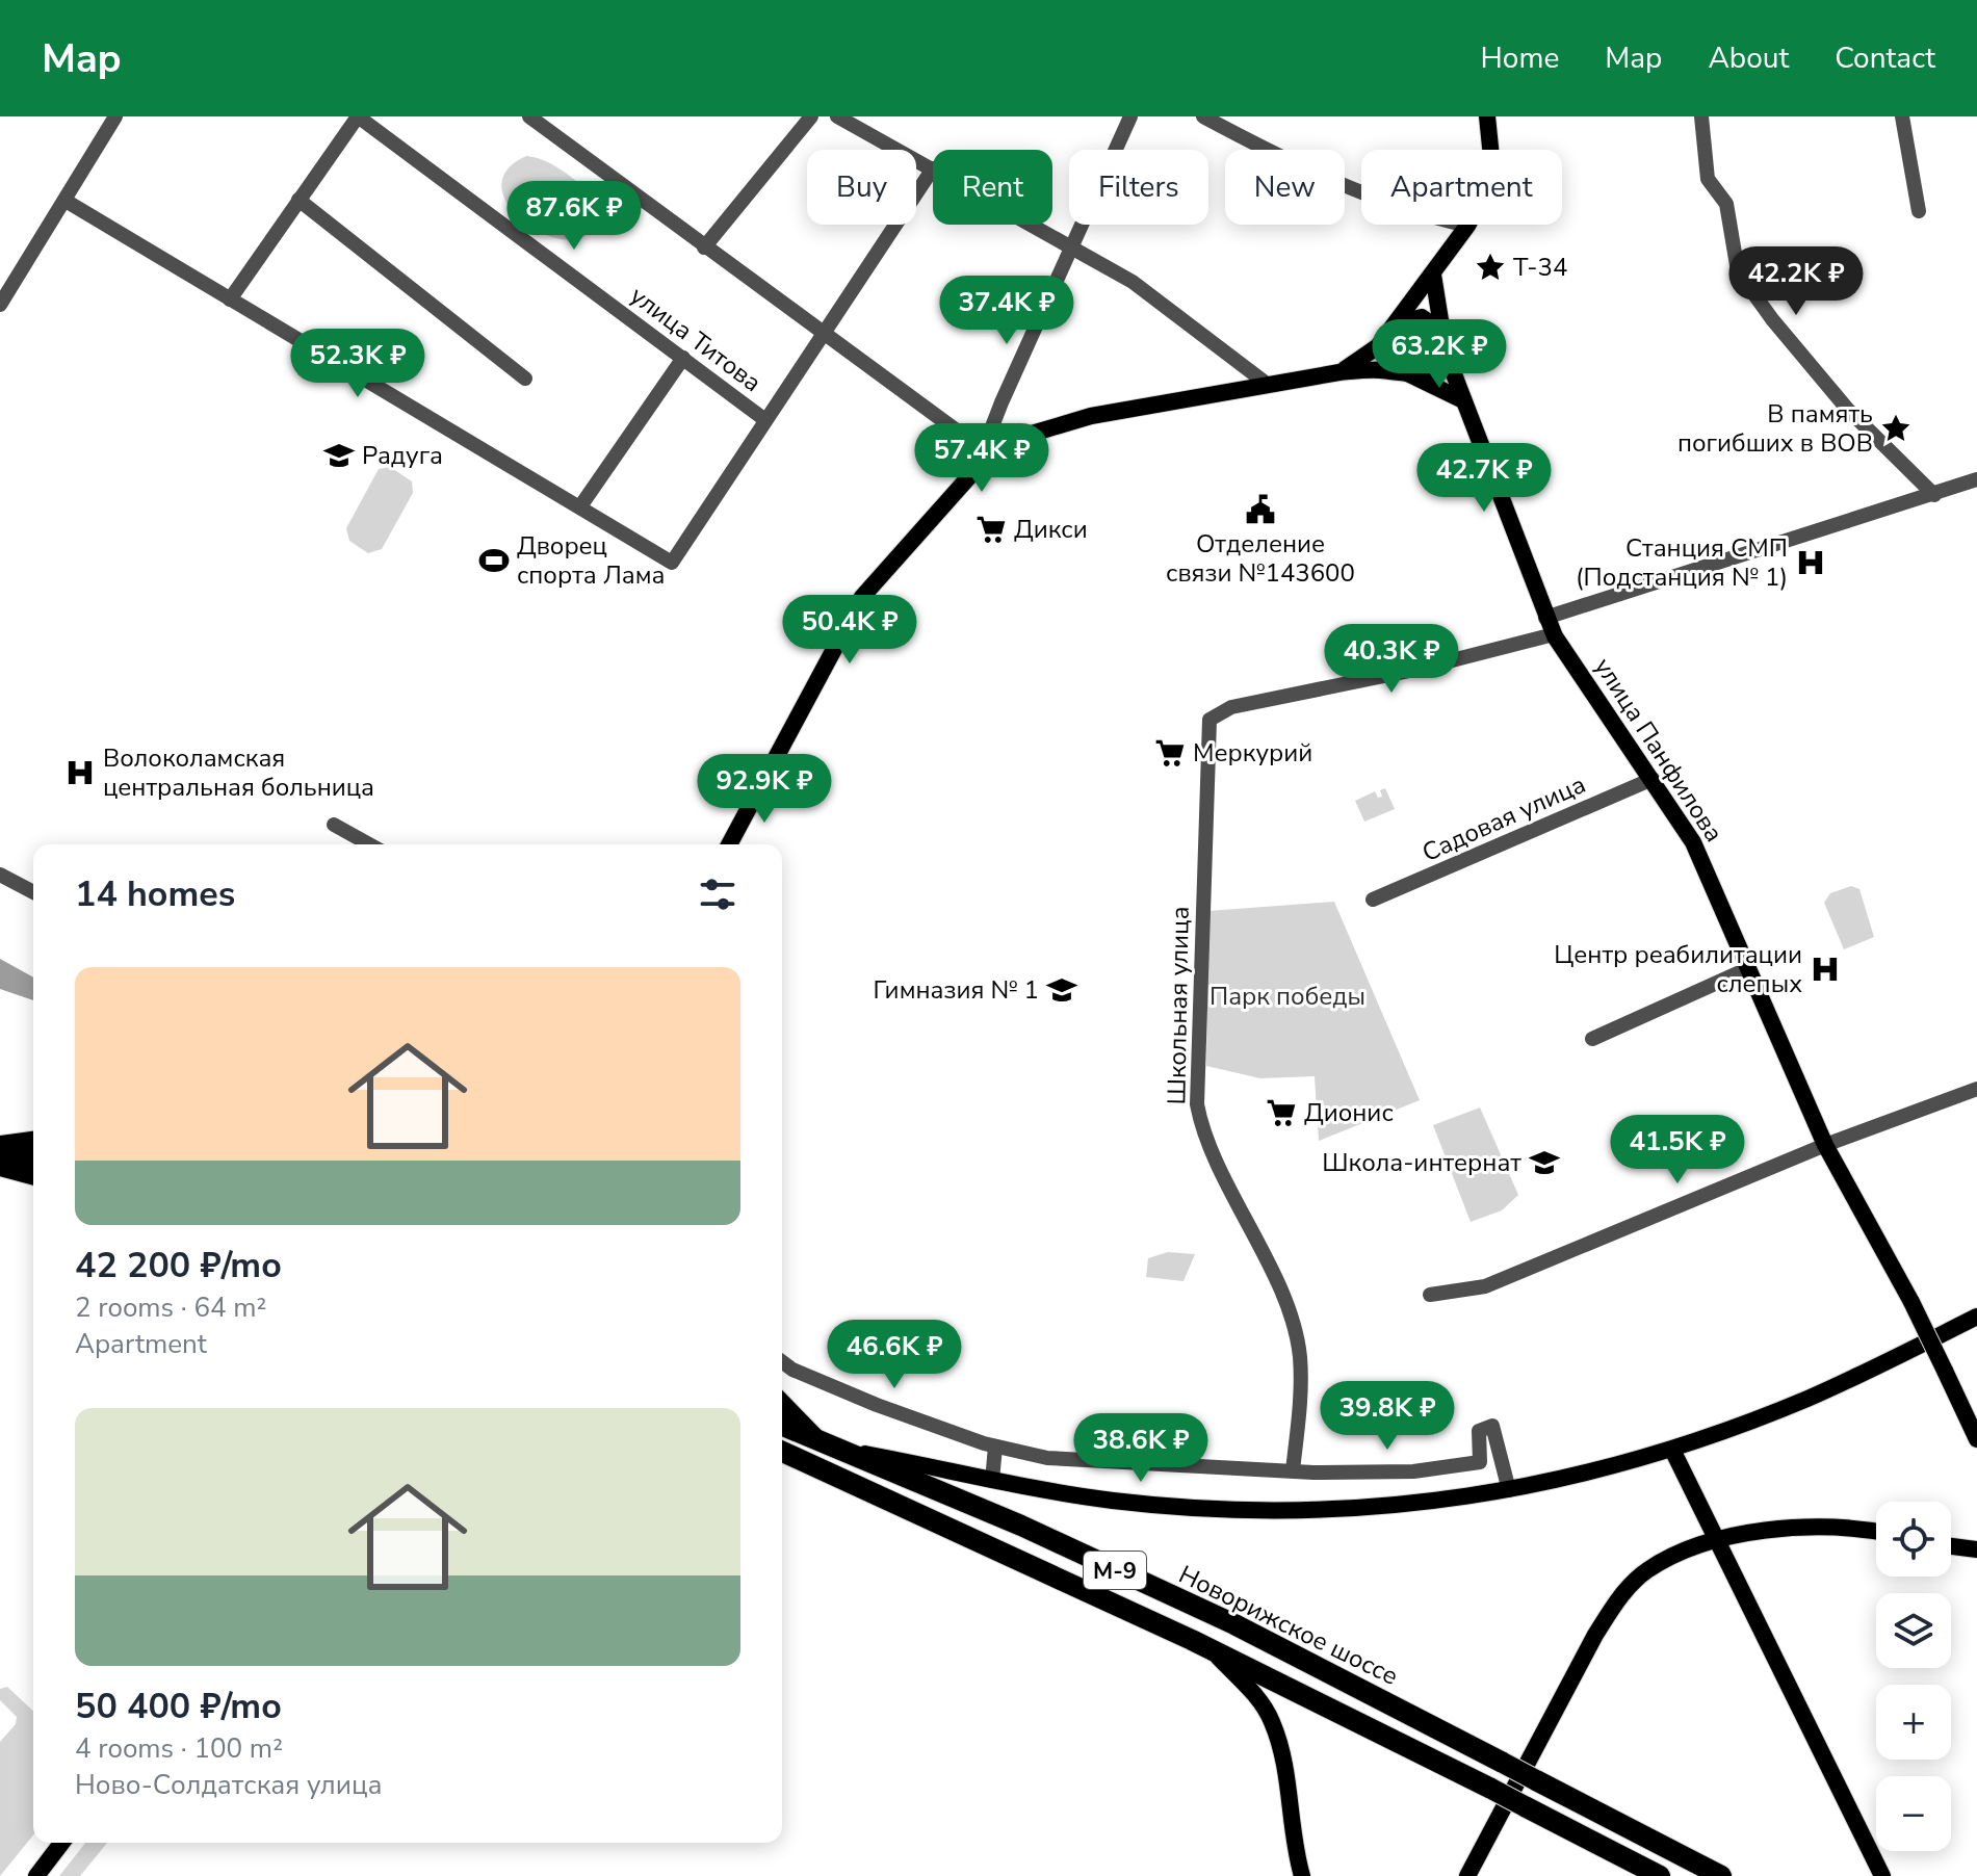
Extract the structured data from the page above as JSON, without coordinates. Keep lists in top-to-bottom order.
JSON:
{
  "streets": {
    "highway": ["М-9", "Новорижское шоссе"],
    "main road": ["улица Панфилова"],
    "street": ["улица Титова", "Садовая улица", "Школьная улица"]
  },
  "crossings": [
    ["улица Панфилова", "Садовая улица"],
    ["улица Панфилова", "Школьная улица"],
    ["М-9", "Новорижское шоссе"]
  ],
  "parks": ["Парк победы"],
  "places": {
    "place": ["Т-34", "В память погибших в ВОВ"],
    "school or university": ["Радуга", "Гимназия № 1", "Школа-интернат"],
    "public building": ["Отделение связи №143600"],
    "supermarket": ["Дикси", "Меркурий", "Дионис"],
    "sports": ["Дворец спорта Лама"],
    "hospital": ["Станция СМП (Подстанция № 1)", "Волоколамская центральная больница", "Центр реабилитации слепых"]
  },
  "page": {
    "header": "Map",
    "nav": [
      "Home",
      "Map",
      "About",
      "Contact"
    ],
    "chip": [
      "Buy",
      "Rent",
      "Filters",
      "New",
      "Apartment"
    ],
    "price": [
      "87.6K ₽",
      "42.2K ₽",
      "37.4K ₽",
      "63.2K ₽",
      "52.3K ₽",
      "57.4K ₽",
      "42.7K ₽",
      "50.4K ₽",
      "40.3K ₽",
      "92.9K ₽",
      "41.5K ₽",
      "46.6K ₽",
      "39.8K ₽",
      "38.6K ₽"
    ],
    "heading": "14 homes",
    "list": [
      {
        "name": "42 200 ₽/mo",
        "note": "2 rooms · 64 m² · Apartment"
      },
      {
        "name": "50 400 ₽/mo",
        "note": "4 rooms · 100 m² · Ново-Солдатская улица"
      }
    ],
    "map_buttons": ["+", "−"]
  }
}
